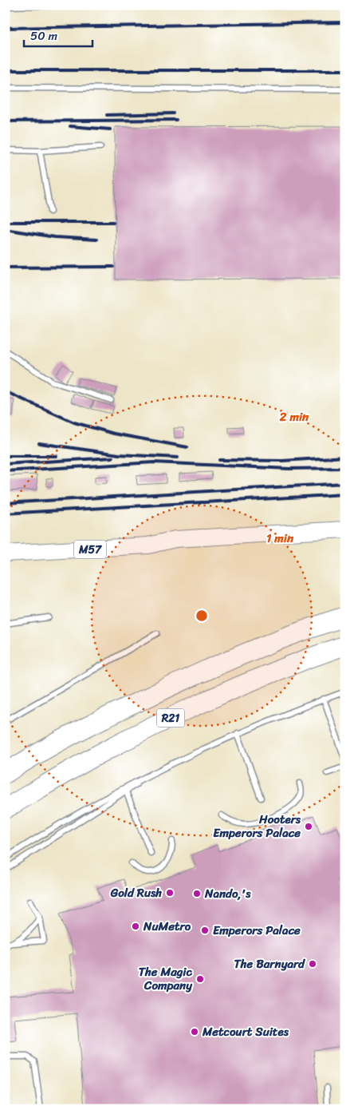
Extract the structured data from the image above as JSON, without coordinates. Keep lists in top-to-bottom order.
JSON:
{
  "streets": {
    "highway": ["R21"],
    "main road": ["M57"]
  },
  "places": [
    "Hooters Emperors Palace",
    "Gold Rush",
    "Nando,'s",
    "NuMetro",
    "Emperors Palace",
    "The Barnyard",
    "The Magic Company",
    "Metcourt Suites"
  ],
  "scale_bar": "50 m",
  "rings": ["2 min", "1 min"]
}
